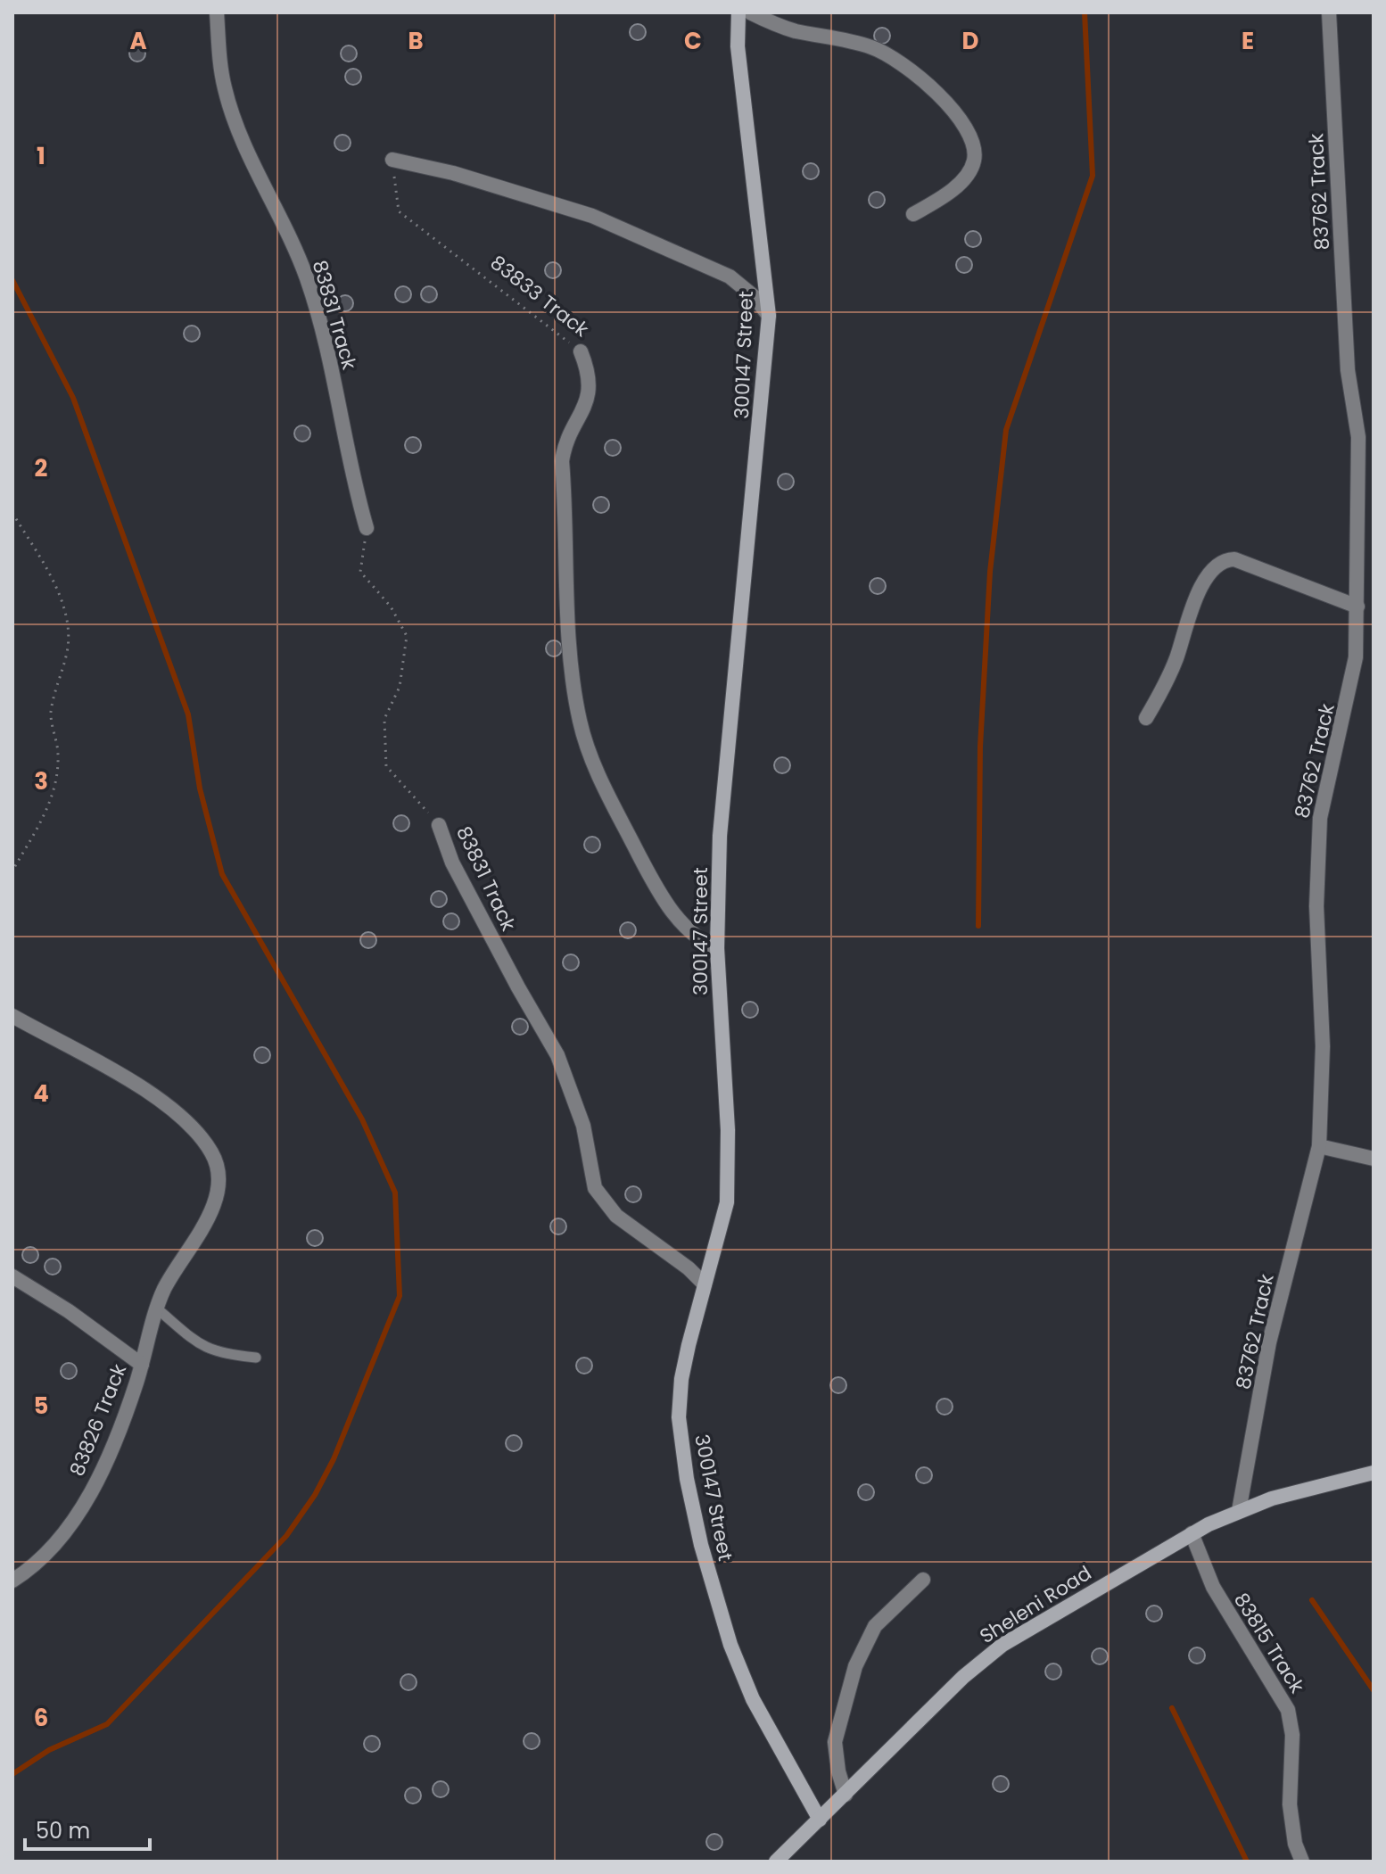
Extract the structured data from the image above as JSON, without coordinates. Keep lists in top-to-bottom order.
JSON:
{
  "streets": {
    "street": [
      "83762 Track",
      "83833 Track",
      "83831 Track",
      "300147 Street",
      "83826 Track",
      "Sheleni Road",
      "83815 Track"
    ]
  },
  "crossings": [
    ["83762 Track", "Sheleni Road"],
    ["83833 Track", "300147 Street"],
    ["83831 Track", "300147 Street"],
    ["300147 Street", "Sheleni Road"],
    ["Sheleni Road", "83815 Track"]
  ],
  "scale_bar": "50 m",
  "grid": {
    "columns": [
      "A",
      "B",
      "C",
      "D",
      "E"
    ],
    "rows": [
      "1",
      "2",
      "3",
      "4",
      "5",
      "6"
    ]
  }
}
